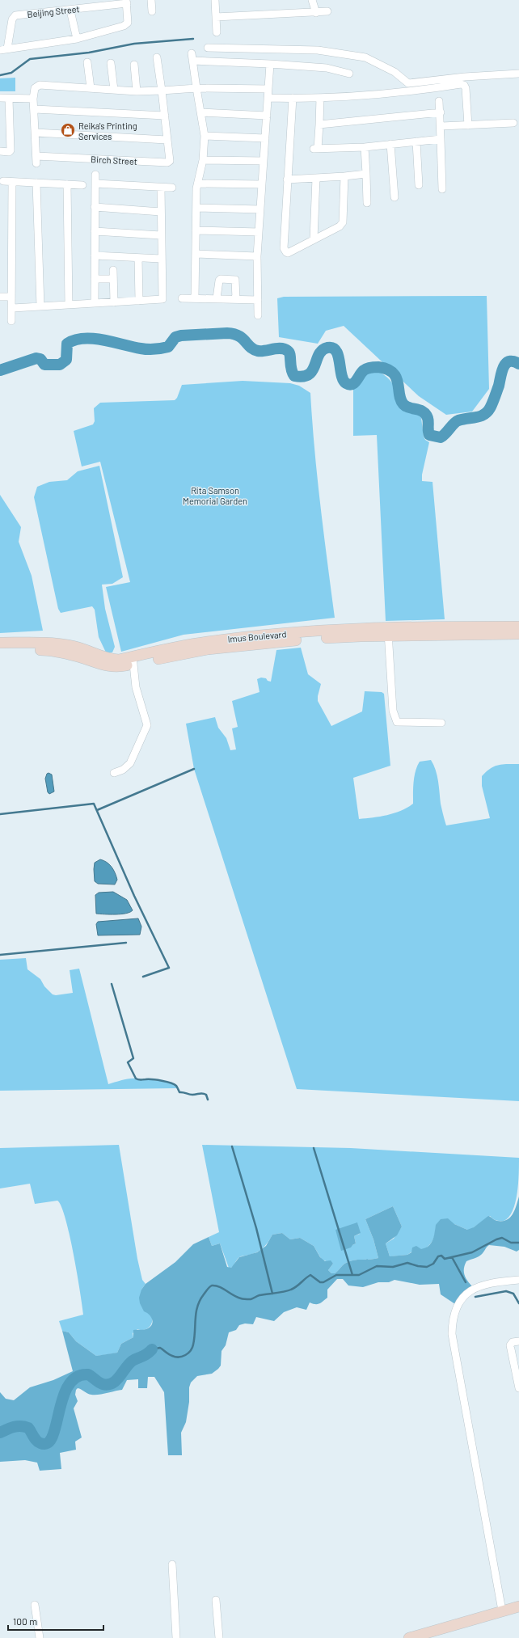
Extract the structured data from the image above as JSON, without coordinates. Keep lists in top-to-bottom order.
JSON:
{
  "streets": {
    "main road": ["Imus Boulevard"],
    "street": ["Beijing Street", "Birch Street"]
  },
  "parks": ["Rita Samson Memorial Garden"],
  "places": {
    "shop": ["Reika's Printing Services"]
  },
  "scale_bar": "100 m"
}
